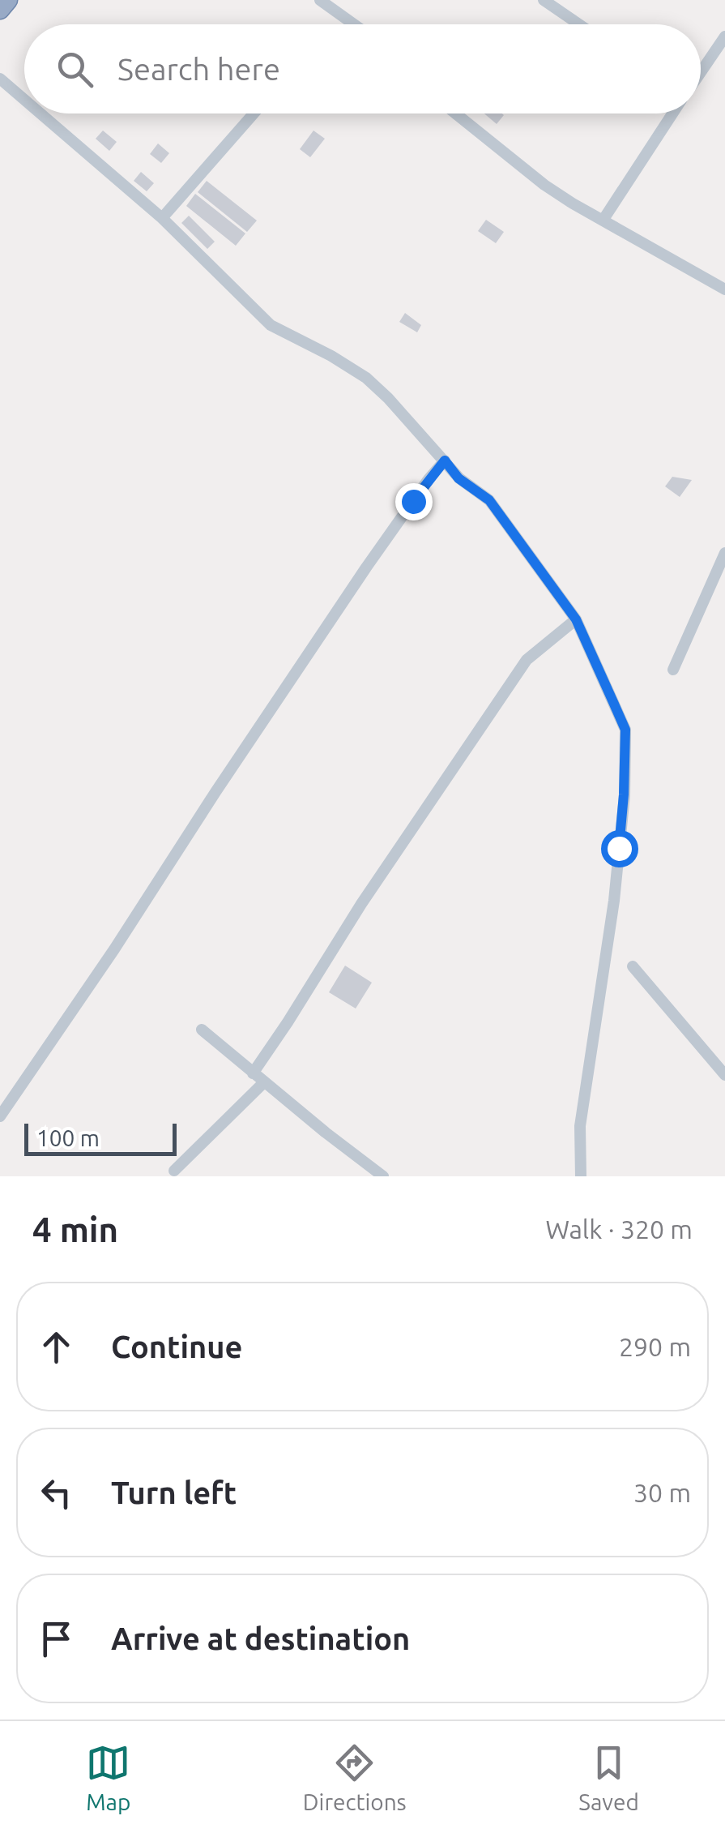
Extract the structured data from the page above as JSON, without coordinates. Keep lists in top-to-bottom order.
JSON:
{
  "scale_bar": "100 m",
  "page": {
    "search": "Search here",
    "scale": "100 m",
    "heading": ["4 min", "Walk · 320 m"],
    "list": [
      ["Continue", "290 m"],
      ["Turn left", "30 m"],
      "Arrive at destination"
    ],
    "nav": ["Map", "Directions", "Saved"]
  }
}
